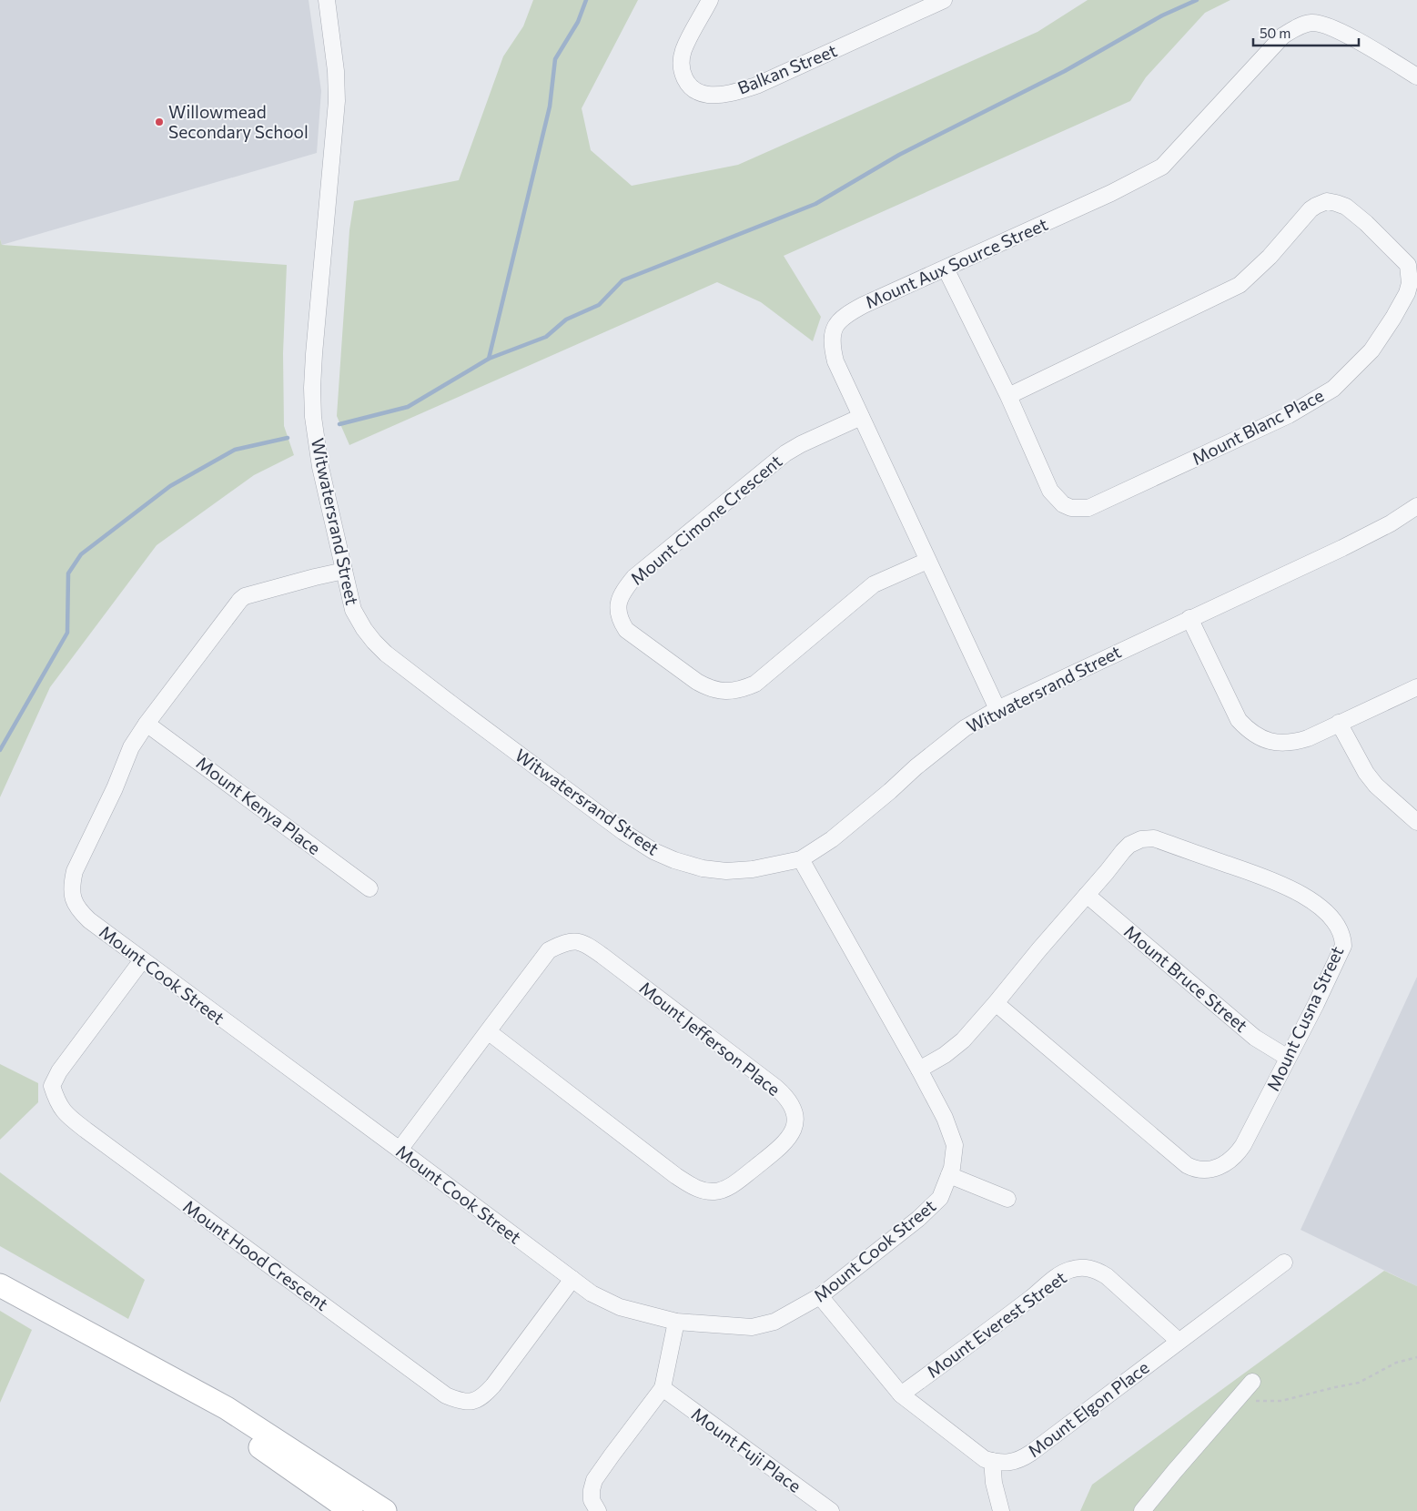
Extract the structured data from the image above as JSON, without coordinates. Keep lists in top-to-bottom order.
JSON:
{
  "streets": {
    "street": [
      "Balkan Street",
      "Mount Aux Source Street",
      "Mount Blanc Place",
      "Mount Cimone Crescent",
      "Witwatersrand Street",
      "Mount Kenya Place",
      "Mount Cook Street",
      "Mount Bruce Street",
      "Mount Cusna Street",
      "Mount Jefferson Place",
      "Mount Hood Crescent",
      "Mount Everest Street",
      "Mount Elgon Place",
      "Mount Fuji Place"
    ]
  },
  "crossings": [
    ["Mount Aux Source Street", "Mount Blanc Place"],
    ["Mount Aux Source Street", "Mount Cimone Crescent"],
    ["Mount Aux Source Street", "Witwatersrand Street"],
    ["Witwatersrand Street", "Mount Cook Street"],
    ["Mount Kenya Place", "Mount Cook Street"],
    ["Mount Cook Street", "Mount Cusna Street"],
    ["Mount Cook Street", "Mount Jefferson Place"],
    ["Mount Cook Street", "Mount Hood Crescent"],
    ["Mount Bruce Street", "Mount Cusna Street"],
    ["Mount Everest Street", "Mount Elgon Place"]
  ],
  "places": ["Willowmead Secondary School"],
  "scale_bar": "50 m"
}
